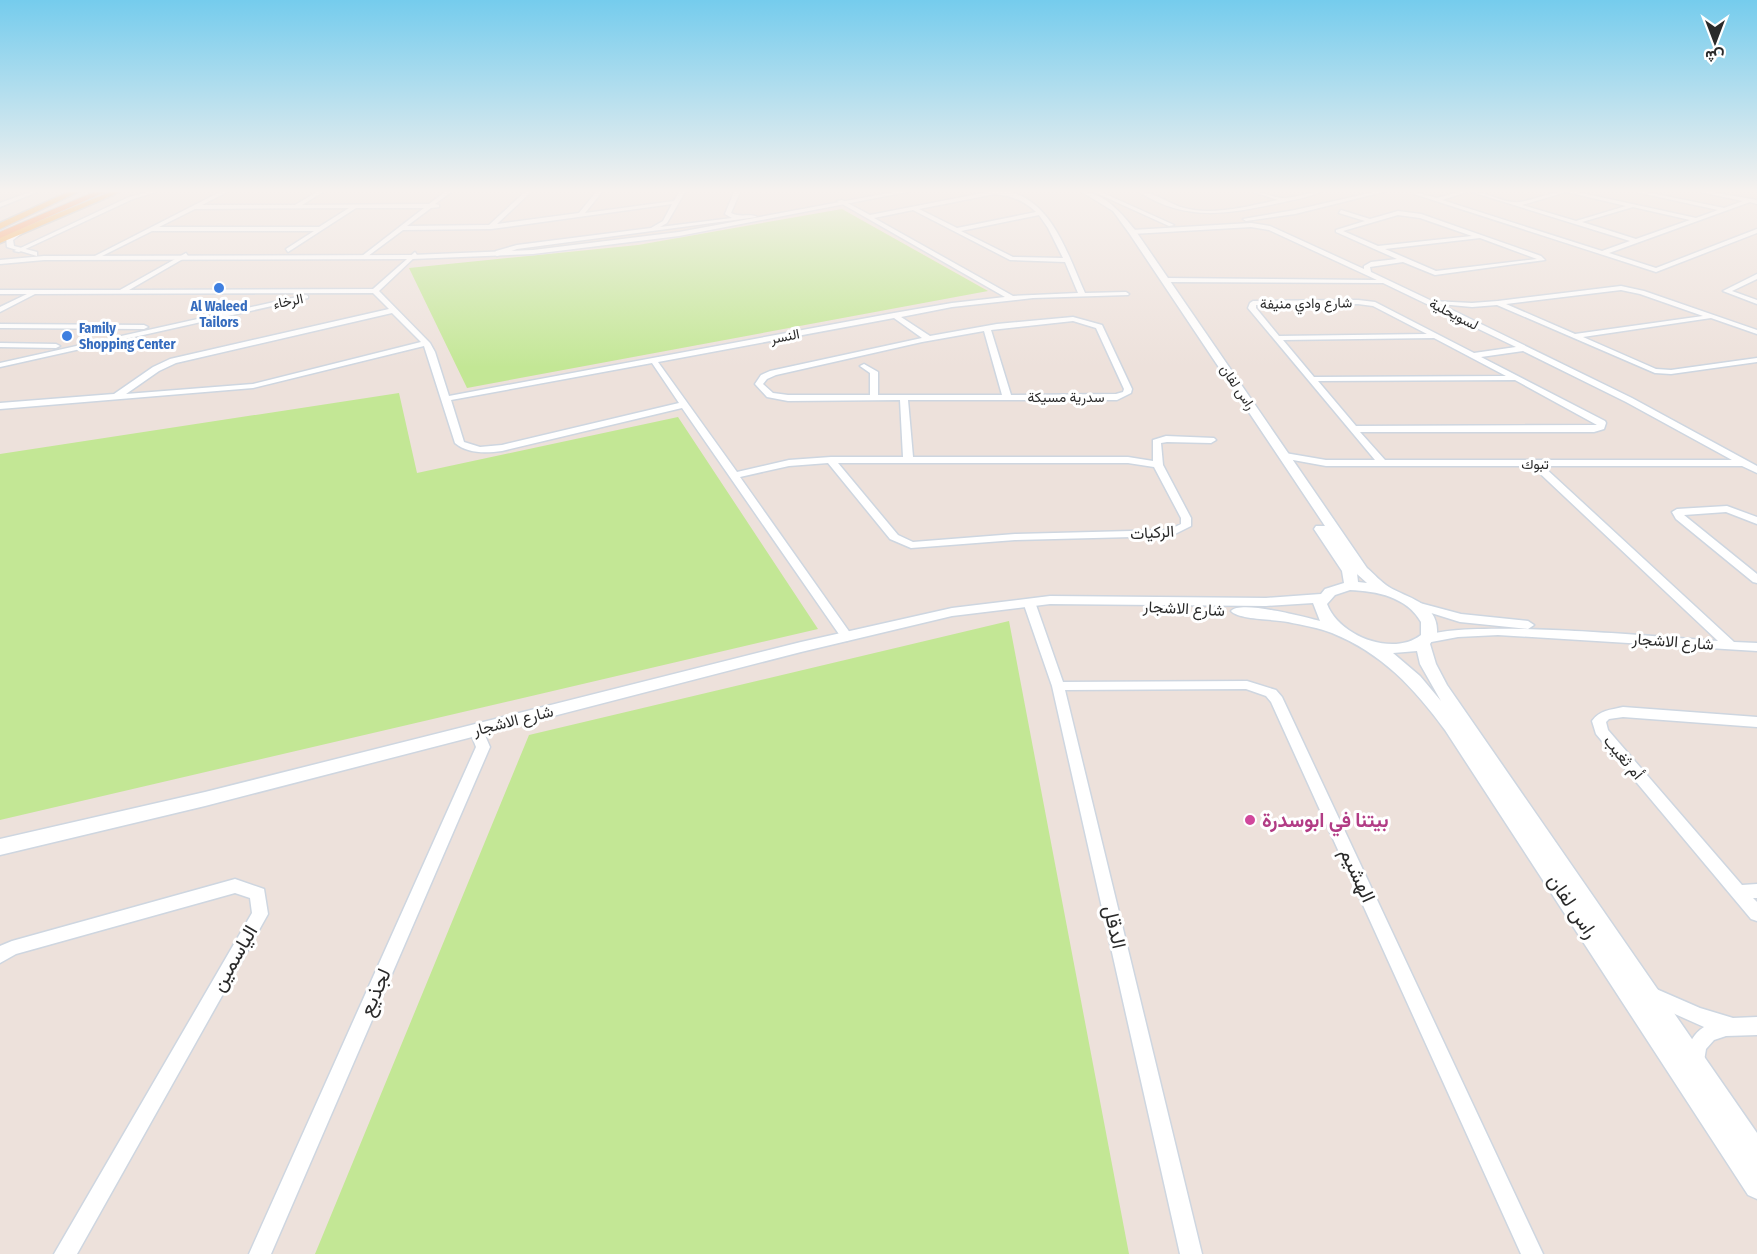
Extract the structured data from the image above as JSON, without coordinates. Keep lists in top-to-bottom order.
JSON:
{
  "streets": {
    "street": [
      "الرخاء",
      "شارع وادي منيفة",
      "لسويحلية",
      "النسر",
      "راس لفان",
      "سدرية مسيكة",
      "تبوك",
      "الركيات",
      "شارع الاشجار",
      "أم ثغيب",
      "الهشيم",
      "الدقل",
      "الياسمين",
      "لجذيع"
    ]
  },
  "crossings": [
    ["شارع وادي منيفة", "تبوك"],
    ["لسويحلية", "تبوك"],
    ["راس لفان", "تبوك"],
    ["راس لفان", "شارع الاشجار"],
    ["شارع الاشجار", "الدقل"],
    ["شارع الاشجار", "لجذيع"],
    ["الهشيم", "الدقل"]
  ],
  "places": ["Al Waleed Tailors", "Family Shopping Center", "بيتنا في ابوسدرة"],
  "north": "bottom"
}
